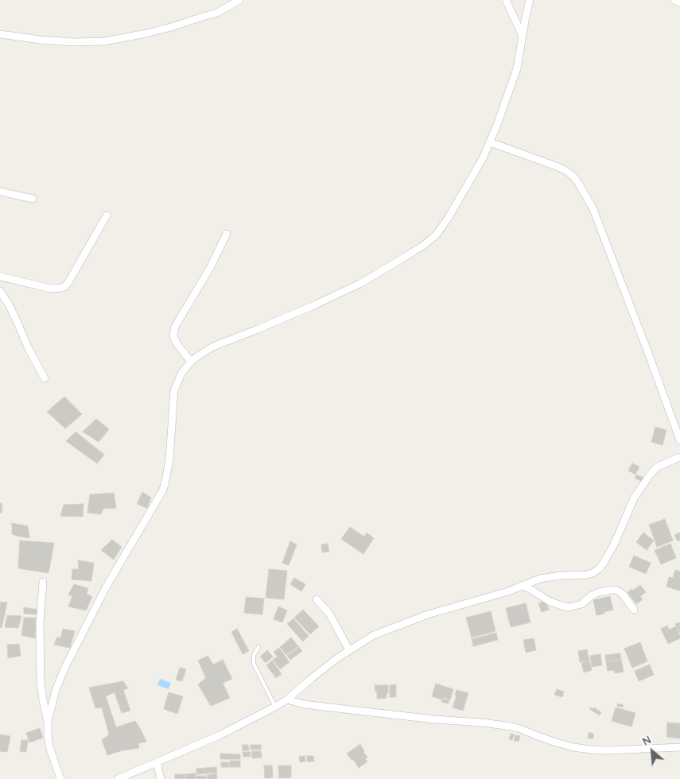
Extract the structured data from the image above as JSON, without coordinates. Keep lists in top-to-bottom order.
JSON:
{
  "north": "top left"
}
